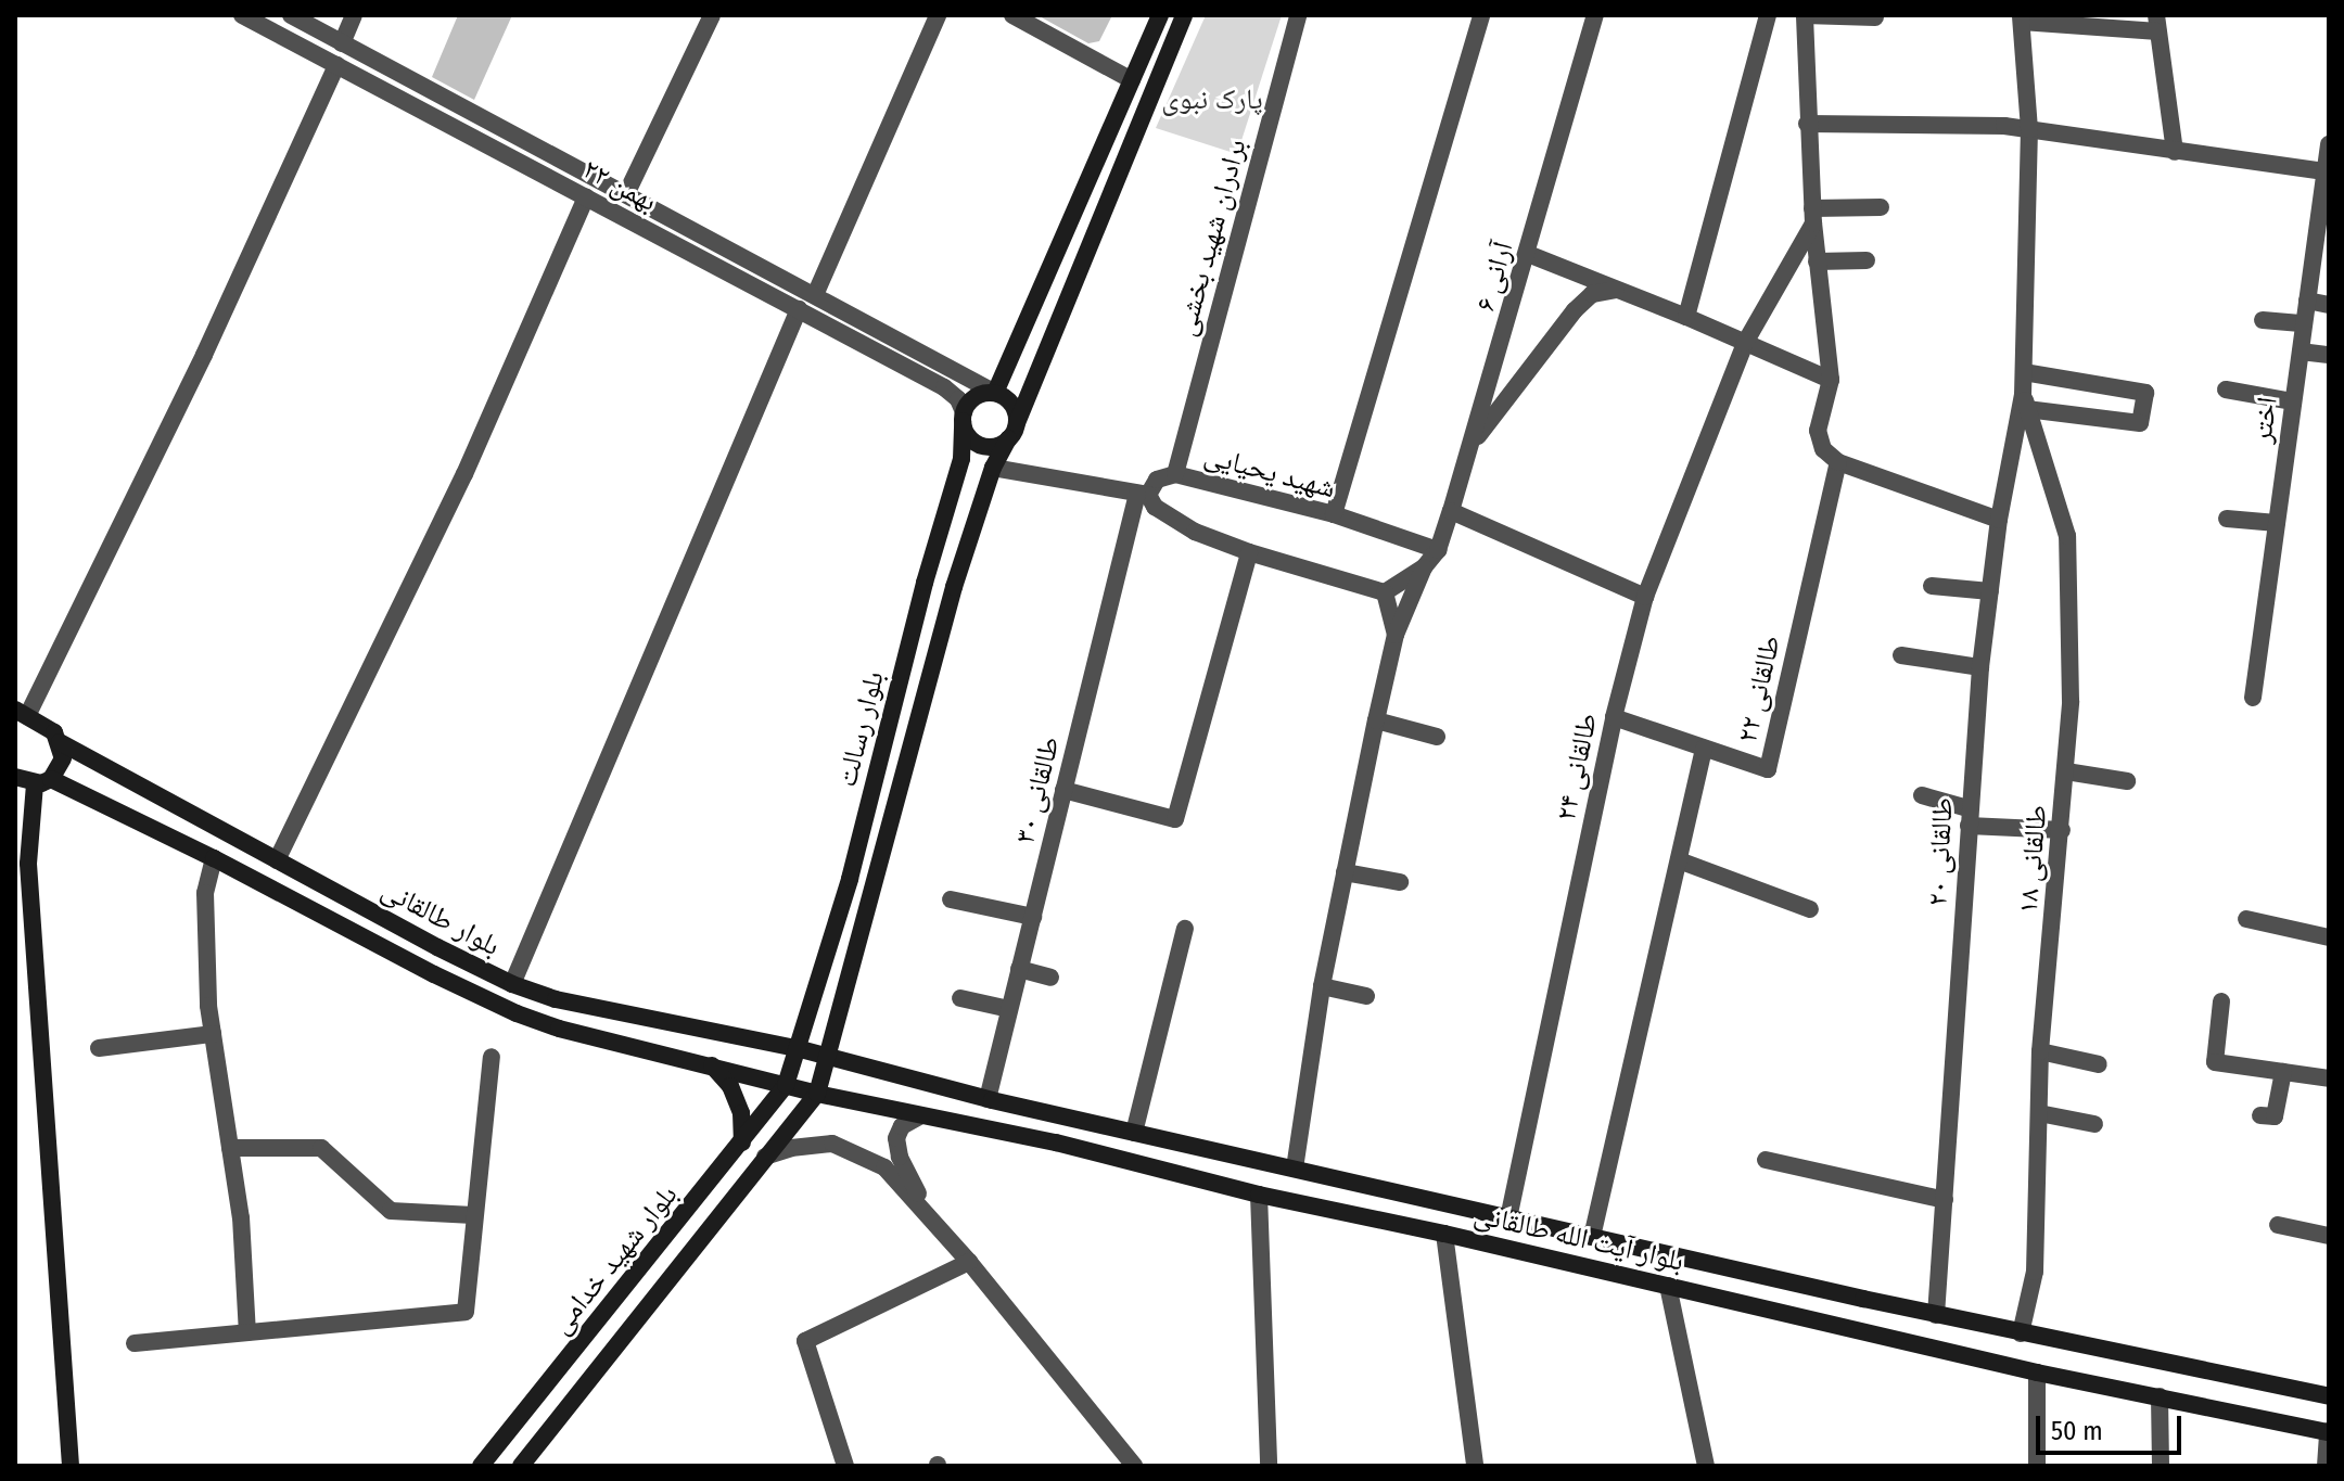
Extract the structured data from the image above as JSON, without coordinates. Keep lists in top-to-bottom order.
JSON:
{
  "streets": {
    "main road": [
      "بلوار رسالت",
      "بلوار طالقانی",
      "بلوار آیت الله طالقانی",
      "بلوار شهید خدامی"
    ],
    "street": [
      "۲۲ بهمن",
      "برادران شهید بخشی",
      "آرانی ۶",
      "اختر",
      "شهید یحیایی",
      "طالقانی ۲۲",
      "طالقانی ۲۴",
      "طالقانی ۳۰",
      "طالقانی ۲۰",
      "طالقانی ۱۸"
    ]
  },
  "crossings": [
    ["۲۲ بهمن", "بلوار رسالت"],
    ["برادران شهید بخشی", "شهید یحیایی"],
    ["آرانی ۶", "شهید یحیایی"],
    ["شهید یحیایی", "طالقانی ۳۰"],
    ["طالقانی ۲۲", "بلوار آیت الله طالقانی"],
    ["بلوار رسالت", "بلوار طالقانی"],
    ["بلوار رسالت", "بلوار آیت الله طالقانی"],
    ["بلوار رسالت", "بلوار شهید خدامی"],
    ["طالقانی ۲۴", "بلوار آیت الله طالقانی"],
    ["طالقانی ۳۰", "بلوار آیت الله طالقانی"],
    ["طالقانی ۲۰", "طالقانی ۱۸"],
    ["طالقانی ۲۰", "بلوار آیت الله طالقانی"],
    ["طالقانی ۱۸", "بلوار آیت الله طالقانی"],
    ["بلوار طالقانی", "بلوار آیت الله طالقانی"],
    ["بلوار طالقانی", "بلوار شهید خدامی"],
    ["بلوار آیت الله طالقانی", "بلوار شهید خدامی"]
  ],
  "parks": ["پارک نبوی"],
  "scale_bar": "50 m"
}
